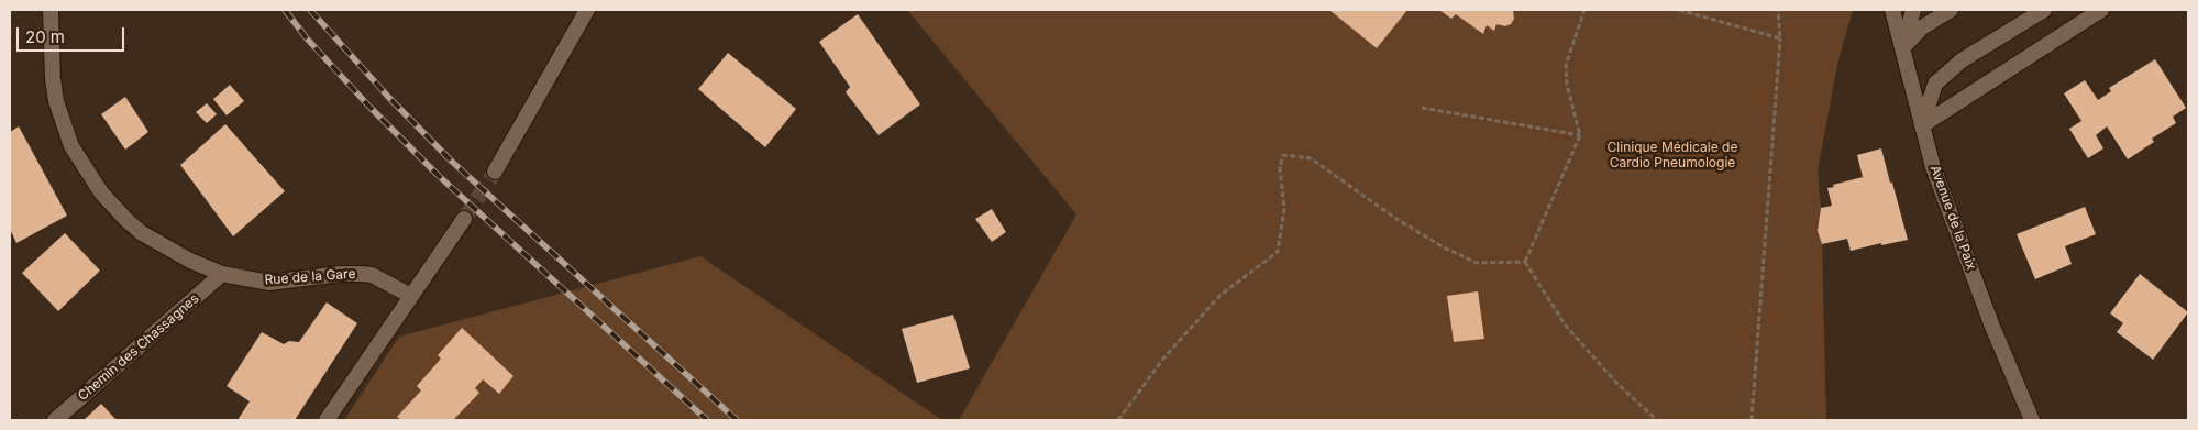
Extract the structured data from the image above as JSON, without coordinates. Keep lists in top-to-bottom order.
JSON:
{
  "streets": {
    "street": ["Avenue de la Paix", "Rue de la Gare", "Chemin des Chassagnes"]
  },
  "crossings": [
    ["Rue de la Gare", "Chemin des Chassagnes"]
  ],
  "parks": ["Clinique Médicale de Cardio Pneumologie"],
  "scale_bar": "20 m"
}
